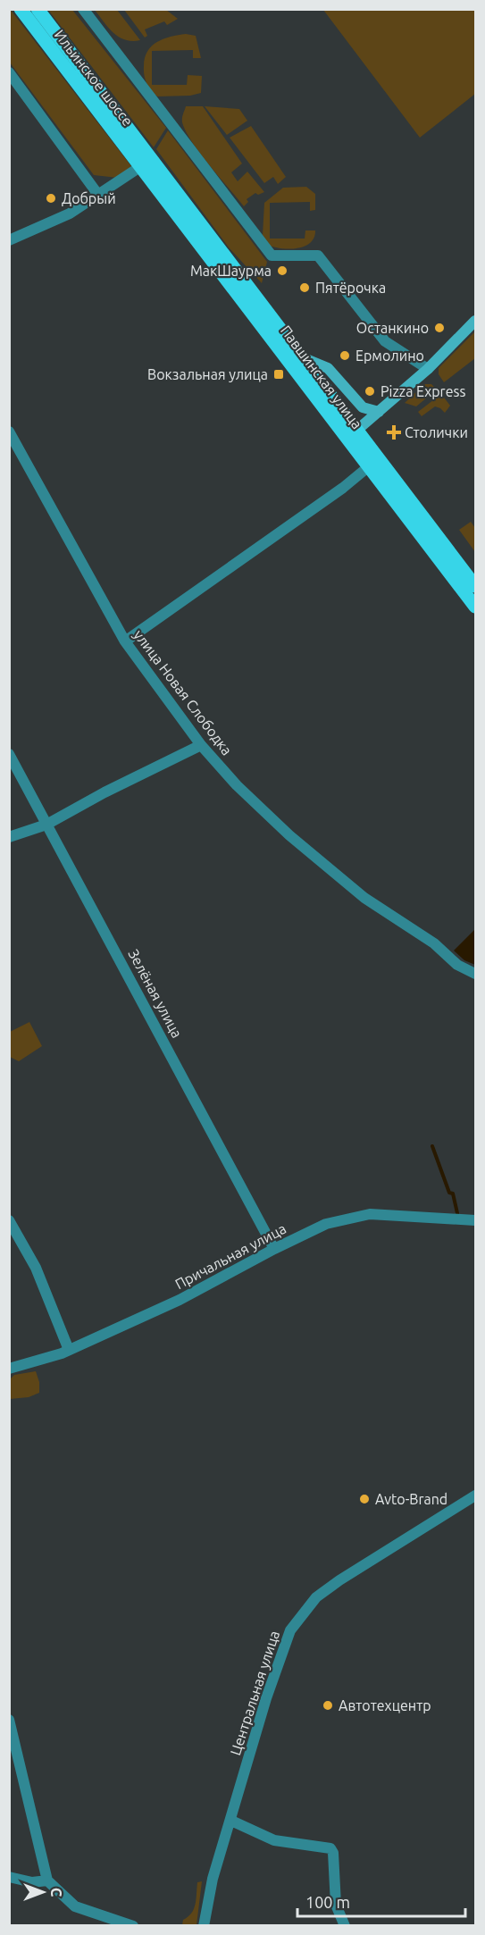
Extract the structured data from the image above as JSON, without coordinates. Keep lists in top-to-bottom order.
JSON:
{
  "streets": {
    "main road": ["Ильинское шоссе", "Павшинская улица"],
    "street": [
      "улица Новая Слободка",
      "Зелёная улица",
      "Причальная улица",
      "Центральная улица"
    ]
  },
  "crossings": [
    ["Ильинское шоссе", "Павшинская улица"],
    ["Зелёная улица", "Причальная улица"]
  ],
  "places": {
    "other": [
      "Добрый",
      "МакШаурма",
      "Пятёрочка",
      "Останкино",
      "Ермолино",
      "Pizza Express",
      "Avto-Brand",
      "Автотехцентр"
    ],
    "transit": ["Вокзальная улица"],
    "health": ["Столички"]
  },
  "scale_bar": "100 m",
  "north": "right"
}
